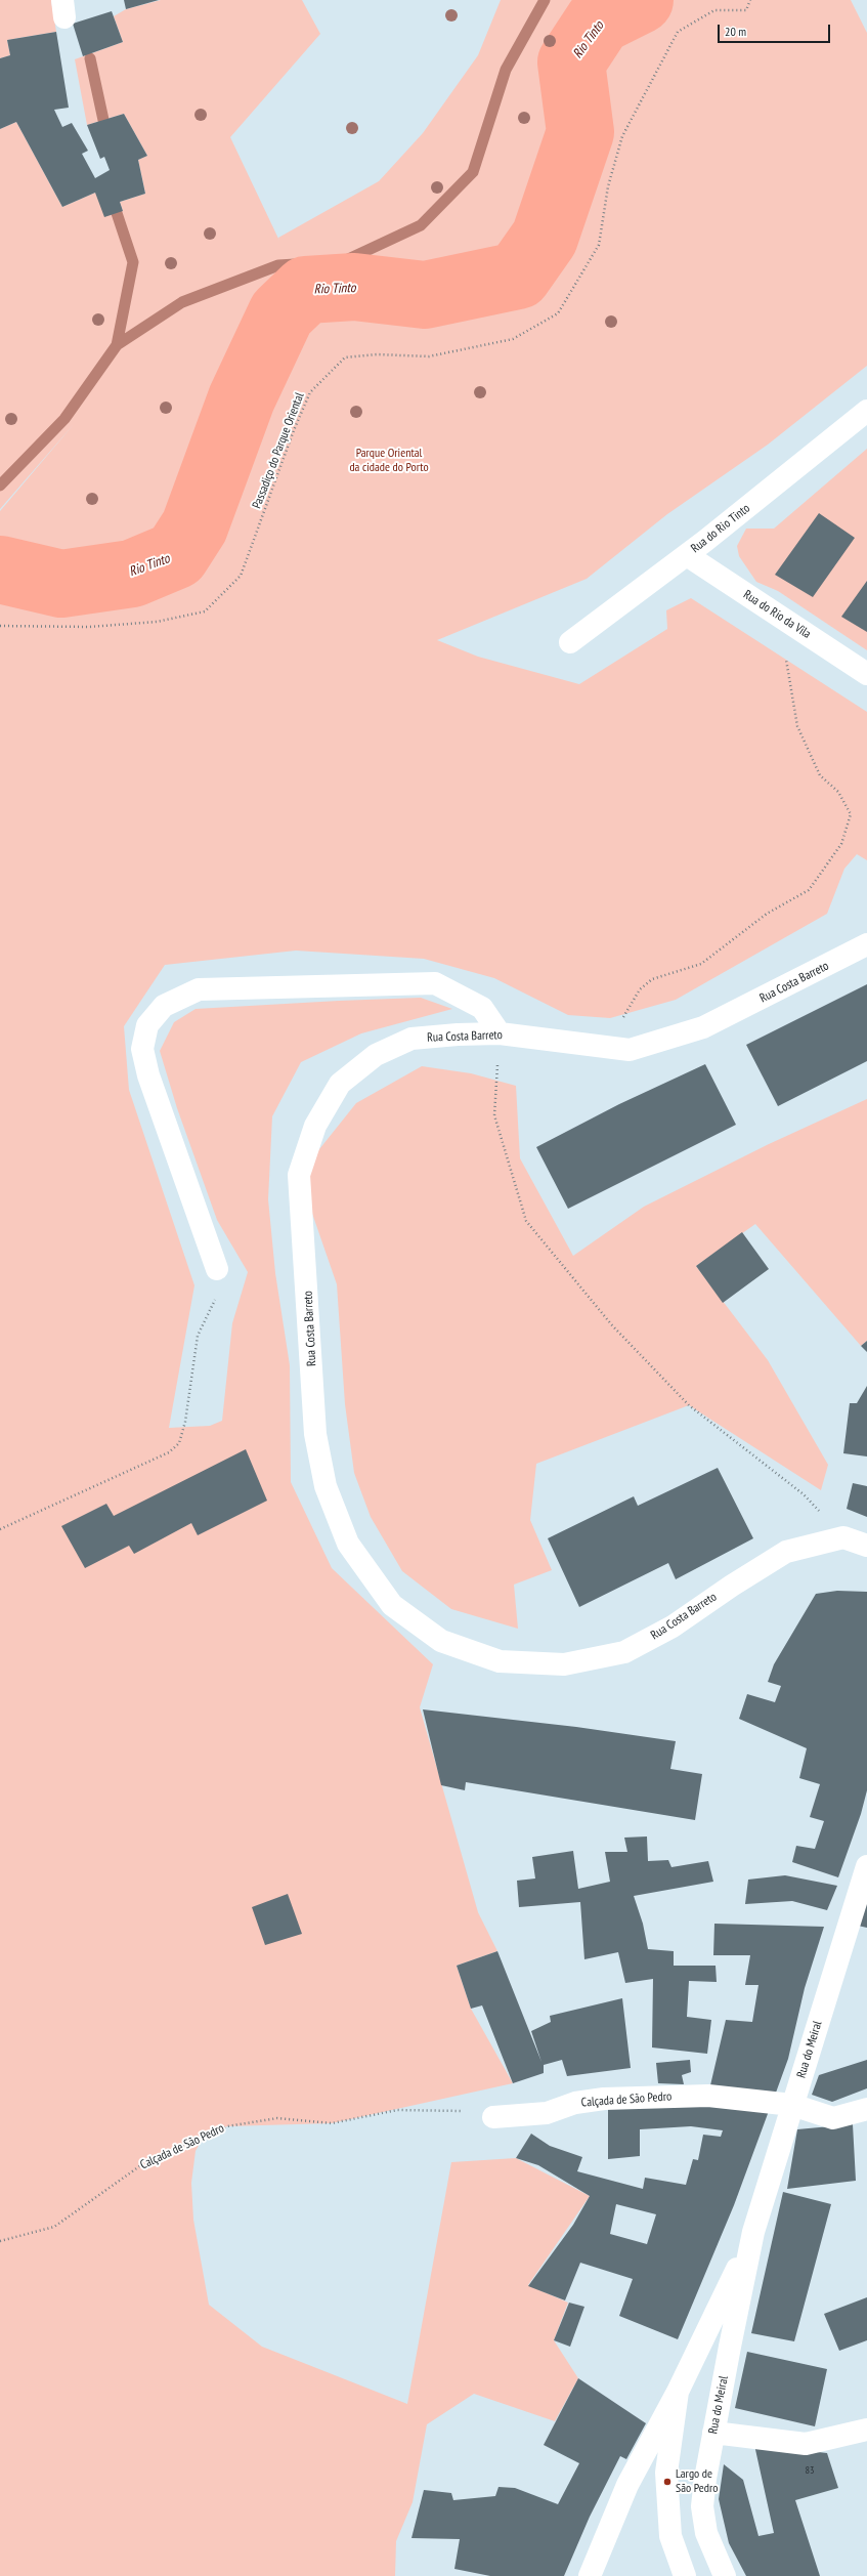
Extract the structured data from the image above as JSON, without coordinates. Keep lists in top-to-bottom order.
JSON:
{
  "streets": {
    "street": [
      "Rua do Rio Tinto",
      "Rua do Rio da Vila",
      "Rua Costa Barreto",
      "Rua do Meiral",
      "Calçada de São Pedro"
    ],
    "path": ["Passadiço do Parque Oriental"]
  },
  "crossings": [
    ["Rua do Rio Tinto", "Rua do Rio da Vila"],
    ["Rua do Meiral", "Calçada de São Pedro"]
  ],
  "water": ["Rio Tinto"],
  "parks": ["Parque Oriental da cidade do Porto"],
  "places": ["Largo de São Pedro"],
  "house_numbers": ["83"],
  "scale_bar": "20 m"
}
